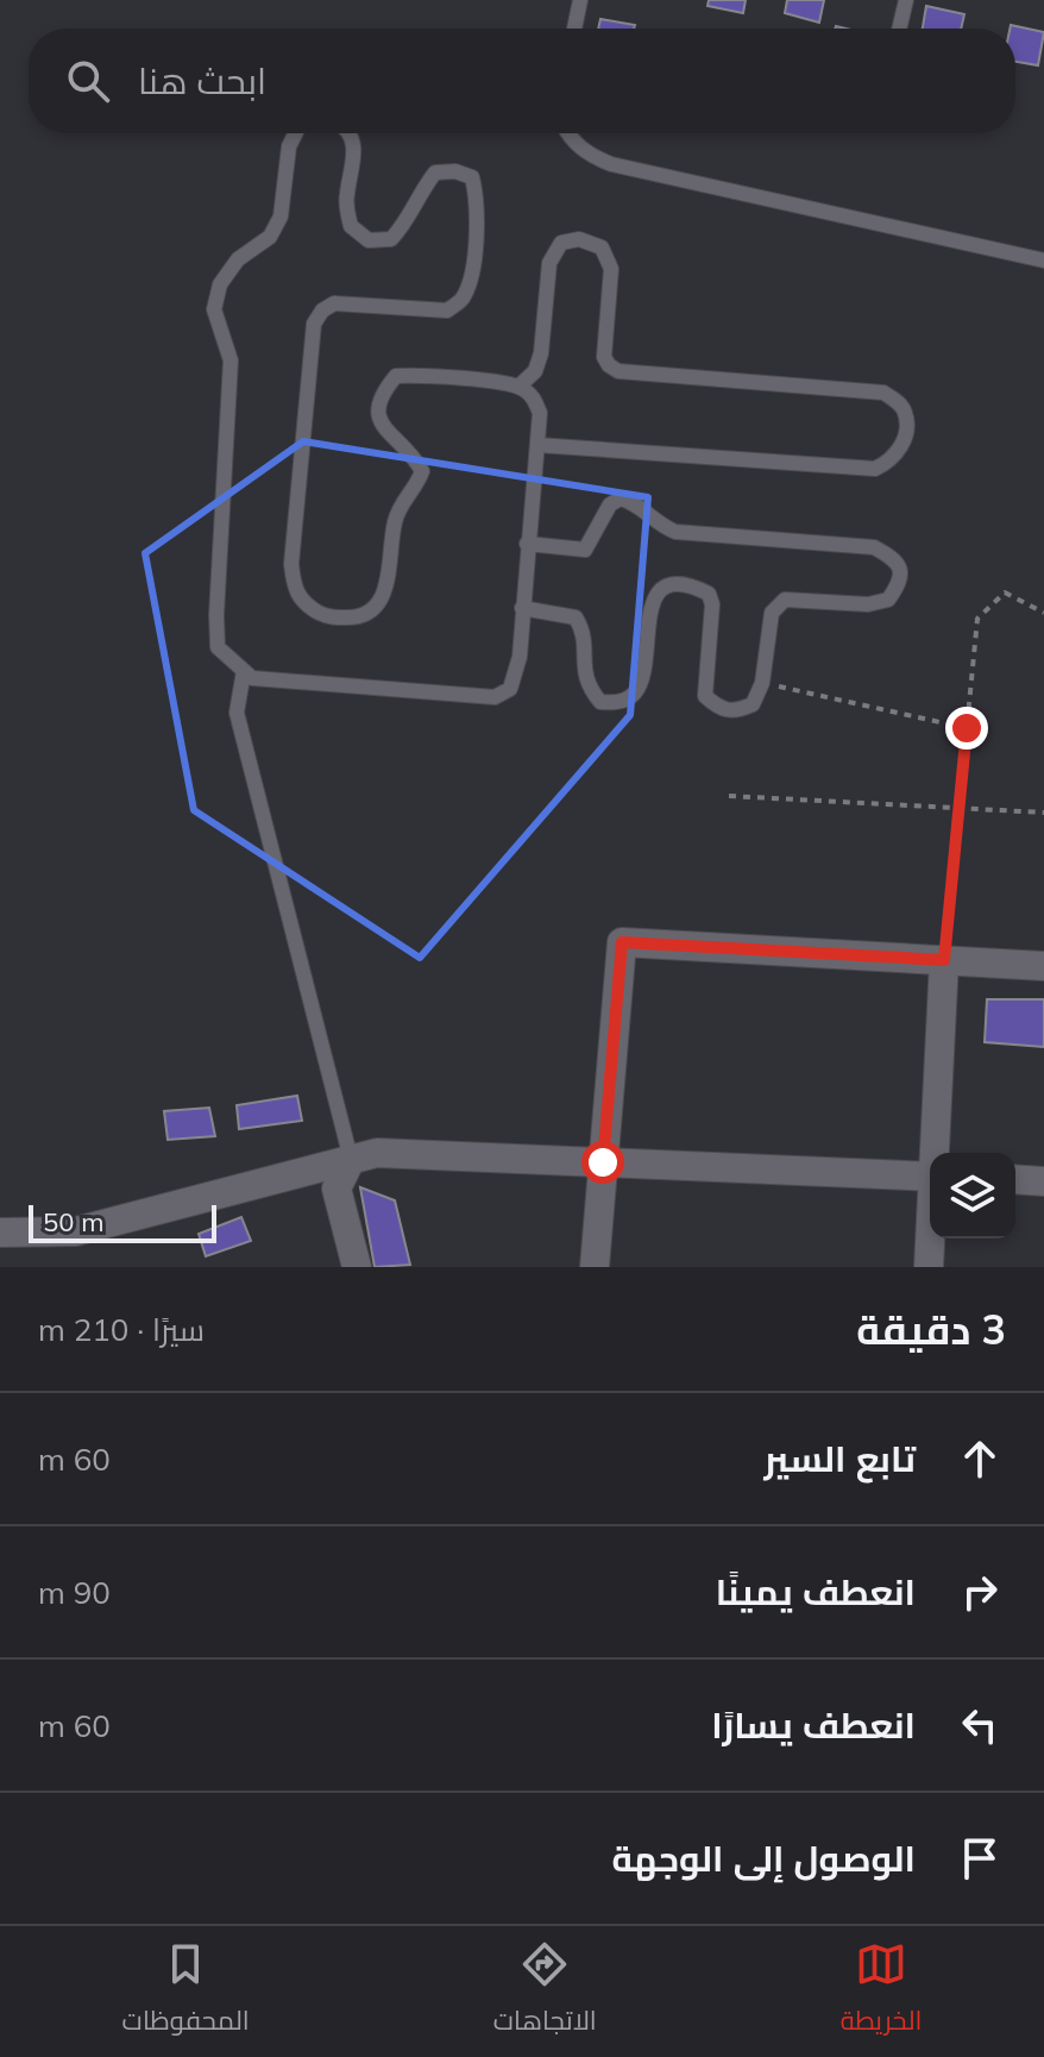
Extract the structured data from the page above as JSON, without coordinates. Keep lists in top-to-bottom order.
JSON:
{
  "scale_bar": "50 m",
  "page": {
    "search": "ابحث هنا",
    "scale": "50 m",
    "heading": ["3 دقيقة", "سيرًا · 210 m"],
    "list": [
      ["تابع السير", "60 m"],
      ["انعطف يمينًا", "90 m"],
      ["انعطف يسارًا", "60 m"],
      "الوصول إلى الوجهة"
    ],
    "nav": ["الخريطة", "الاتجاهات", "المحفوظات"]
  }
}
